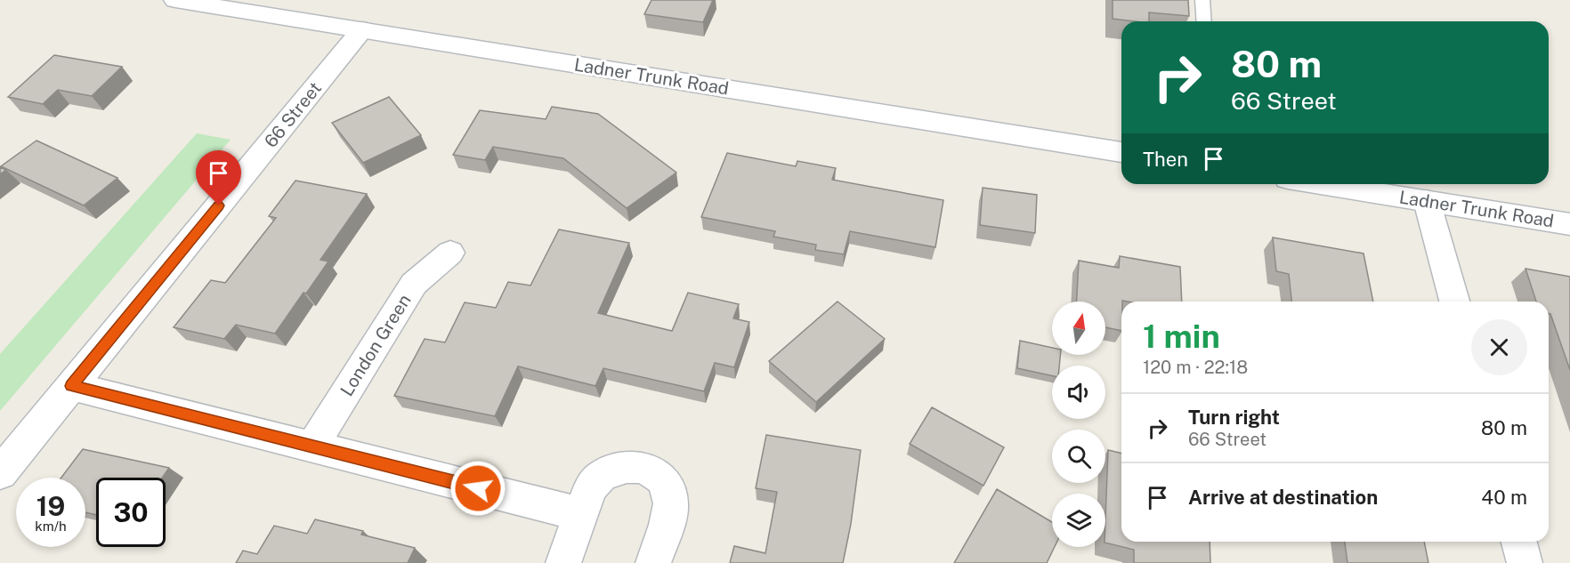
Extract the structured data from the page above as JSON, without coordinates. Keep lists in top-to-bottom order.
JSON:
{
  "streets": {
    "street": ["Ladner Trunk Road", "66 Street", "London Green"]
  },
  "crossings": [
    ["Ladner Trunk Road", "66 Street"]
  ],
  "north": "top",
  "page": {
    "turn": ["80 m", "66 Street"],
    "then": "Then",
    "heading": ["1 min", "120 m · 22:18"],
    "list": [
      {
        "name": "Turn right",
        "note": "66 Street",
        "value": "80 m"
      },
      {
        "name": "Arrive at destination",
        "value": "40 m"
      }
    ],
    "speed": "19 km/h",
    "limit": "30"
  }
}
